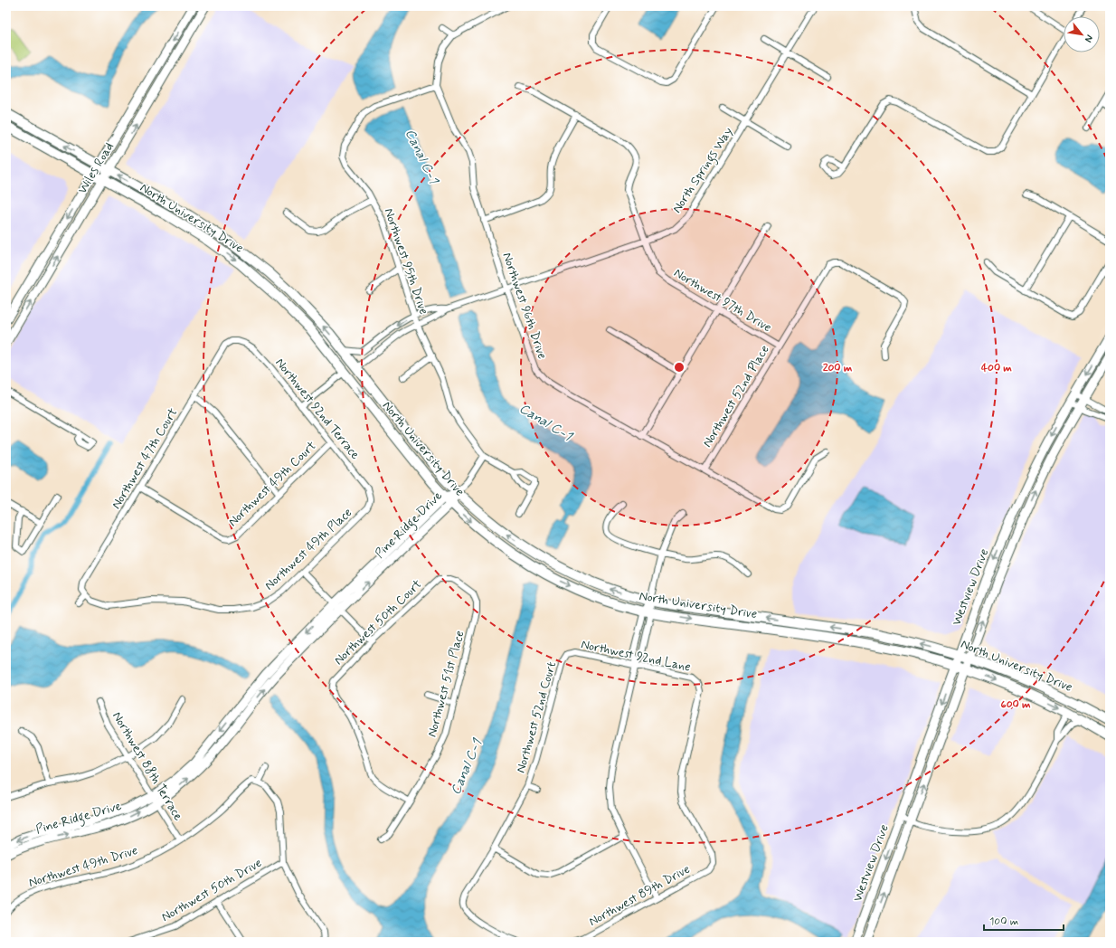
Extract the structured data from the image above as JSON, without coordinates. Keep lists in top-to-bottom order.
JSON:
{
  "streets": {
    "main road": ["North University Drive"],
    "street": [
      "Wiles Road",
      "North Springs Way",
      "Northwest 95th Drive",
      "Northwest 97th Drive",
      "Northwest 96th Drive",
      "Northwest 52nd Place",
      "Northwest 92nd Terrace",
      "Northwest 47th Court",
      "Northwest 49th Court",
      "Pine Ridge Drive",
      "Northwest 49th Place",
      "Westview Drive",
      "Northwest 50th Court",
      "Northwest 92nd Lane",
      "Northwest 51st Place",
      "Northwest 52nd Court",
      "Northwest 88th Terrace",
      "Northwest 49th Drive",
      "Northwest 50th Drive",
      "Northwest 89th Drive"
    ]
  },
  "crossings": [
    ["Wiles Road", "North University Drive"],
    ["North Springs Way", "North University Drive"],
    ["North Springs Way", "Northwest 95th Drive"],
    ["North Springs Way", "Northwest 97th Drive"],
    ["North Springs Way", "Northwest 96th Drive"],
    ["North University Drive", "Pine Ridge Drive"],
    ["North University Drive", "Westview Drive"],
    ["Northwest 95th Drive", "Northwest 96th Drive"],
    ["Northwest 97th Drive", "Northwest 52nd Place"],
    ["Northwest 96th Drive", "Northwest 52nd Place"],
    ["Northwest 92nd Terrace", "Northwest 47th Court"],
    ["Northwest 92nd Terrace", "Northwest 49th Court"],
    ["Northwest 92nd Terrace", "Northwest 49th Place"],
    ["Northwest 47th Court", "Northwest 49th Court"],
    ["Northwest 47th Court", "Northwest 49th Place"],
    ["Pine Ridge Drive", "Northwest 88th Terrace"],
    ["Northwest 50th Court", "Northwest 51st Place"],
    ["Northwest 92nd Lane", "Northwest 52nd Court"],
    ["Northwest 92nd Lane", "Northwest 89th Drive"],
    ["Northwest 88th Terrace", "Northwest 49th Drive"]
  ],
  "water": ["Canal C-1"],
  "scale_bar": "100 m",
  "north": "bottom right",
  "rings": ["200 m", "400 m", "600 m"]
}
